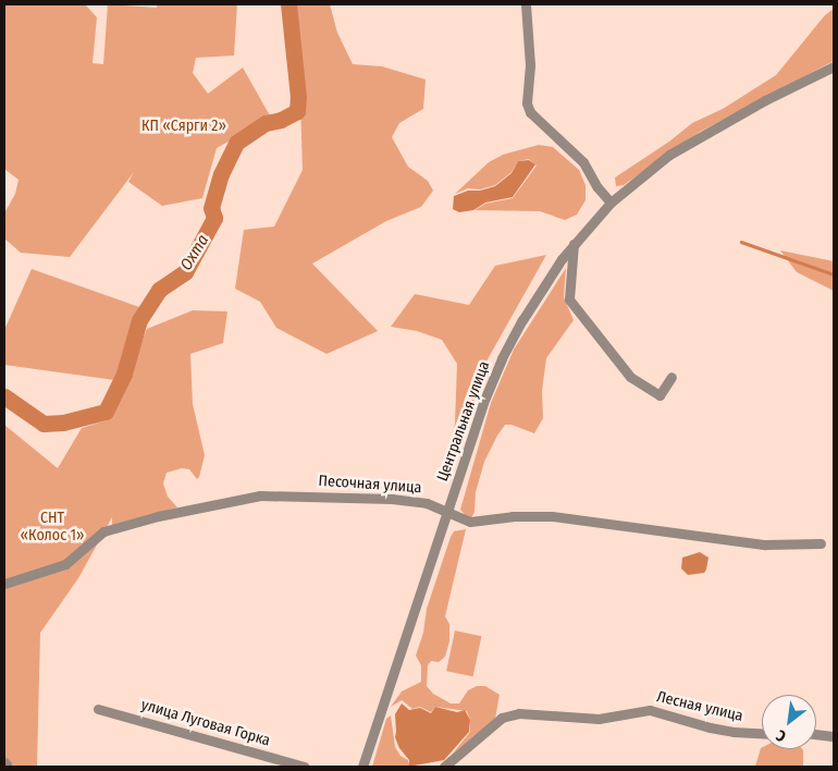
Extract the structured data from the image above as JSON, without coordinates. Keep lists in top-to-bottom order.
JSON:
{
  "streets": {
    "street": [
      "Центральная улица",
      "Песочная улица",
      "Лесная улица",
      "улица Луговая Горка"
    ]
  },
  "crossings": [
    ["Центральная улица", "Песочная улица"]
  ],
  "water": ["Охта"],
  "parks": ["КП «Сярги 2»", "СНТ «Колос 1»"],
  "north": "bottom left"
}
